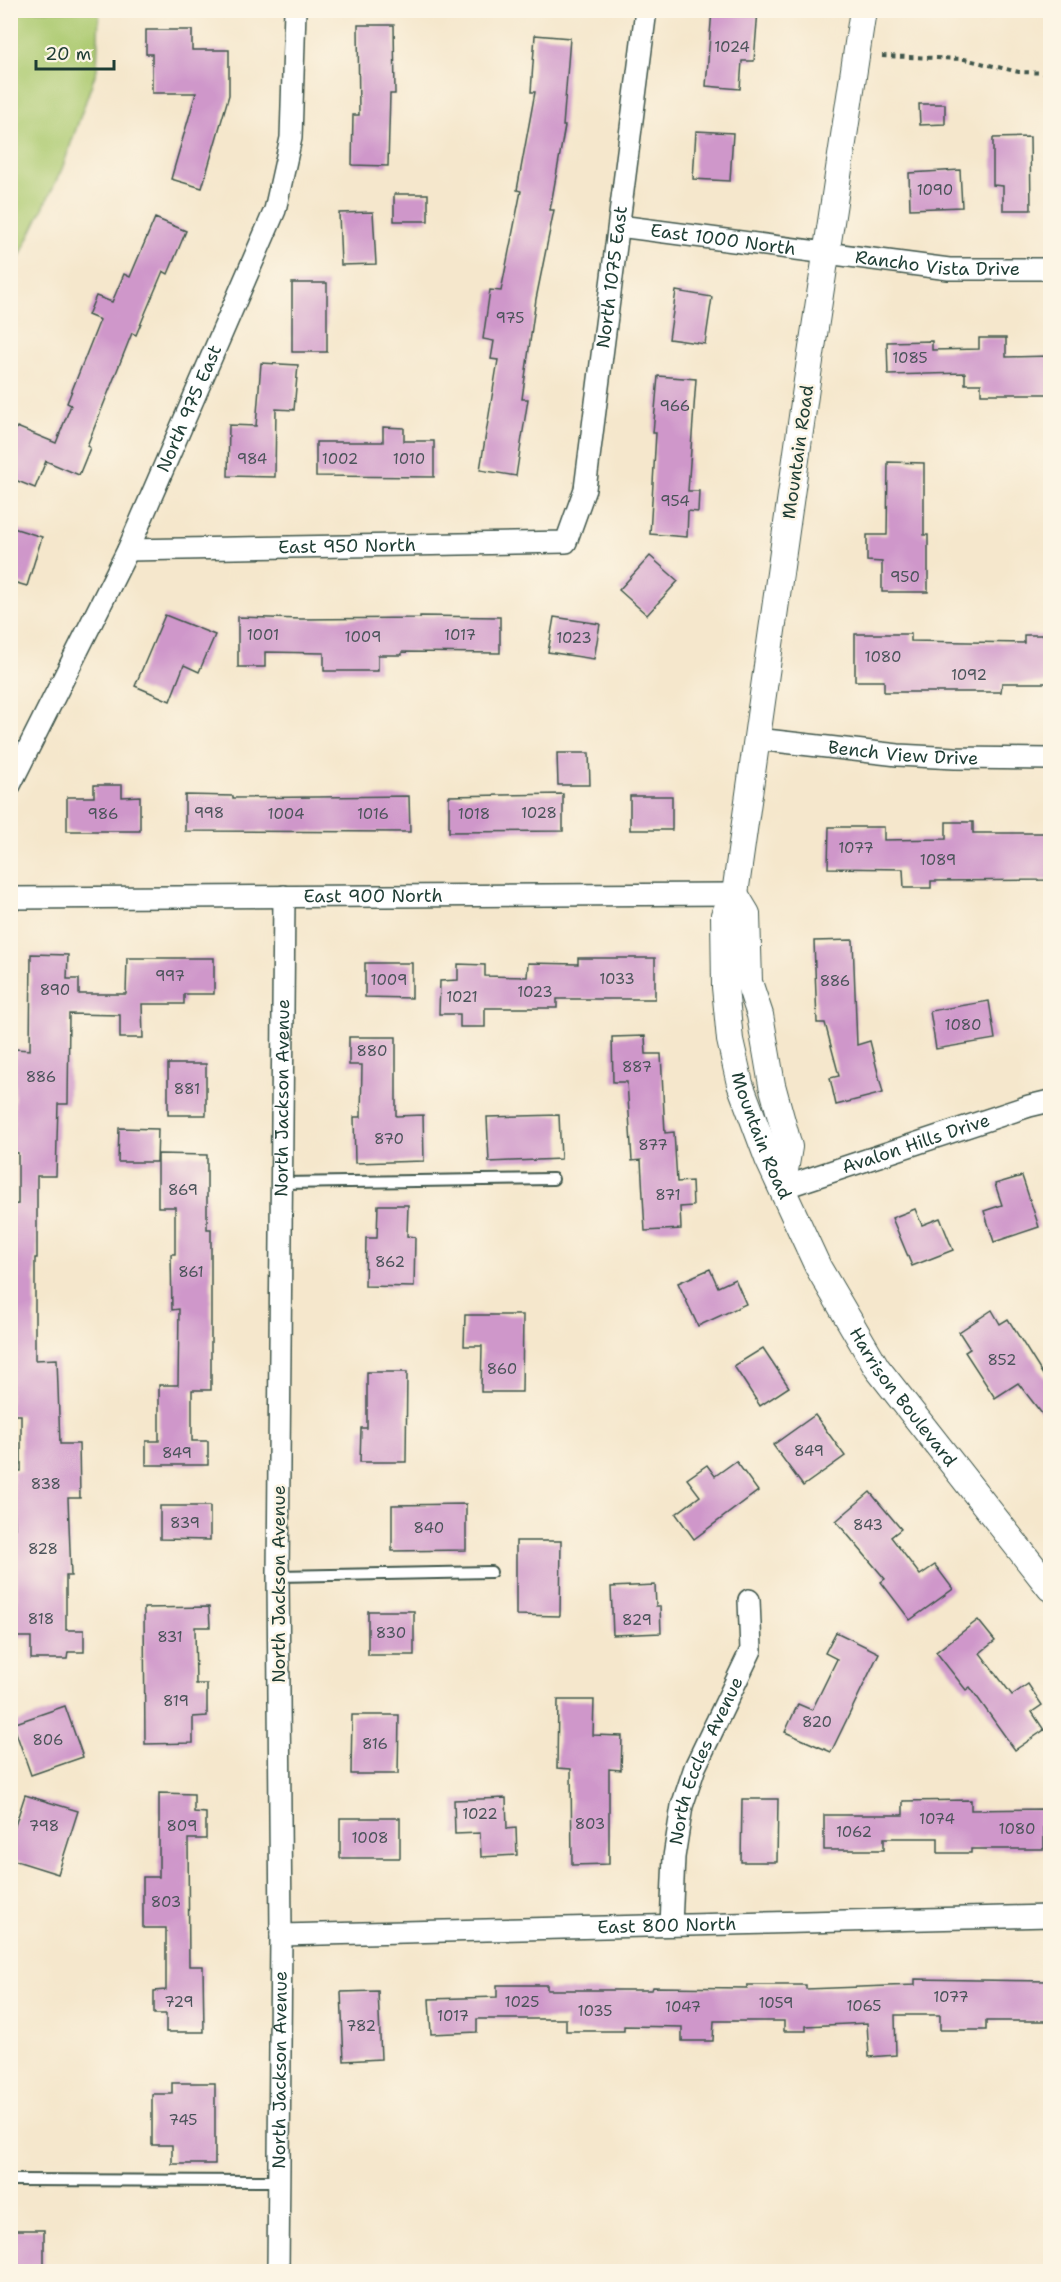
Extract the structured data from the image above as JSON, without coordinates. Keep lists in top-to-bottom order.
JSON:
{
  "streets": {
    "street": [
      "East 1000 North",
      "Rancho Vista Drive",
      "North 1075 East",
      "North 975 East",
      "Mountain Road",
      "East 950 North",
      "Bench View Drive",
      "East 900 North",
      "North Jackson Avenue",
      "Avalon Hills Drive",
      "Harrison Boulevard",
      "North Eccles Avenue",
      "East 800 North"
    ]
  },
  "crossings": [
    ["East 1000 North", "Rancho Vista Drive"],
    ["East 1000 North", "North 1075 East"],
    ["East 1000 North", "Mountain Road"],
    ["Rancho Vista Drive", "Mountain Road"],
    ["North 1075 East", "East 950 North"],
    ["North 975 East", "East 950 North"],
    ["Mountain Road", "Bench View Drive"],
    ["Mountain Road", "East 900 North"],
    ["Mountain Road", "Avalon Hills Drive"],
    ["Mountain Road", "Harrison Boulevard"],
    ["East 900 North", "North Jackson Avenue"],
    ["North Jackson Avenue", "East 800 North"],
    ["Avalon Hills Drive", "Harrison Boulevard"],
    ["North Eccles Avenue", "East 800 North"]
  ],
  "house_numbers": [
    "1024",
    "1090",
    "975",
    "1085",
    "966",
    "984",
    "1002",
    "1010",
    "954",
    "950",
    "1001",
    "1017",
    "1009",
    "1023",
    "1080",
    "1092",
    "998",
    "1028",
    "986",
    "1004",
    "1016",
    "1018",
    "1077",
    "1089",
    "997",
    "1033",
    "1009",
    "886",
    "890",
    "1023",
    "1021",
    "1080",
    "880",
    "887",
    "886",
    "881",
    "870",
    "877",
    "869",
    "871",
    "862",
    "861",
    "852",
    "860",
    "849",
    "849",
    "838",
    "839",
    "843",
    "840",
    "828",
    "818",
    "829",
    "830",
    "831",
    "819",
    "820",
    "806",
    "816",
    "1022",
    "1074",
    "803",
    "798",
    "809",
    "1080",
    "1062",
    "1008",
    "803",
    "1077",
    "729",
    "1025",
    "1059",
    "1065",
    "1047",
    "1035",
    "1017",
    "782",
    "745"
  ],
  "scale_bar": "20 m"
}
